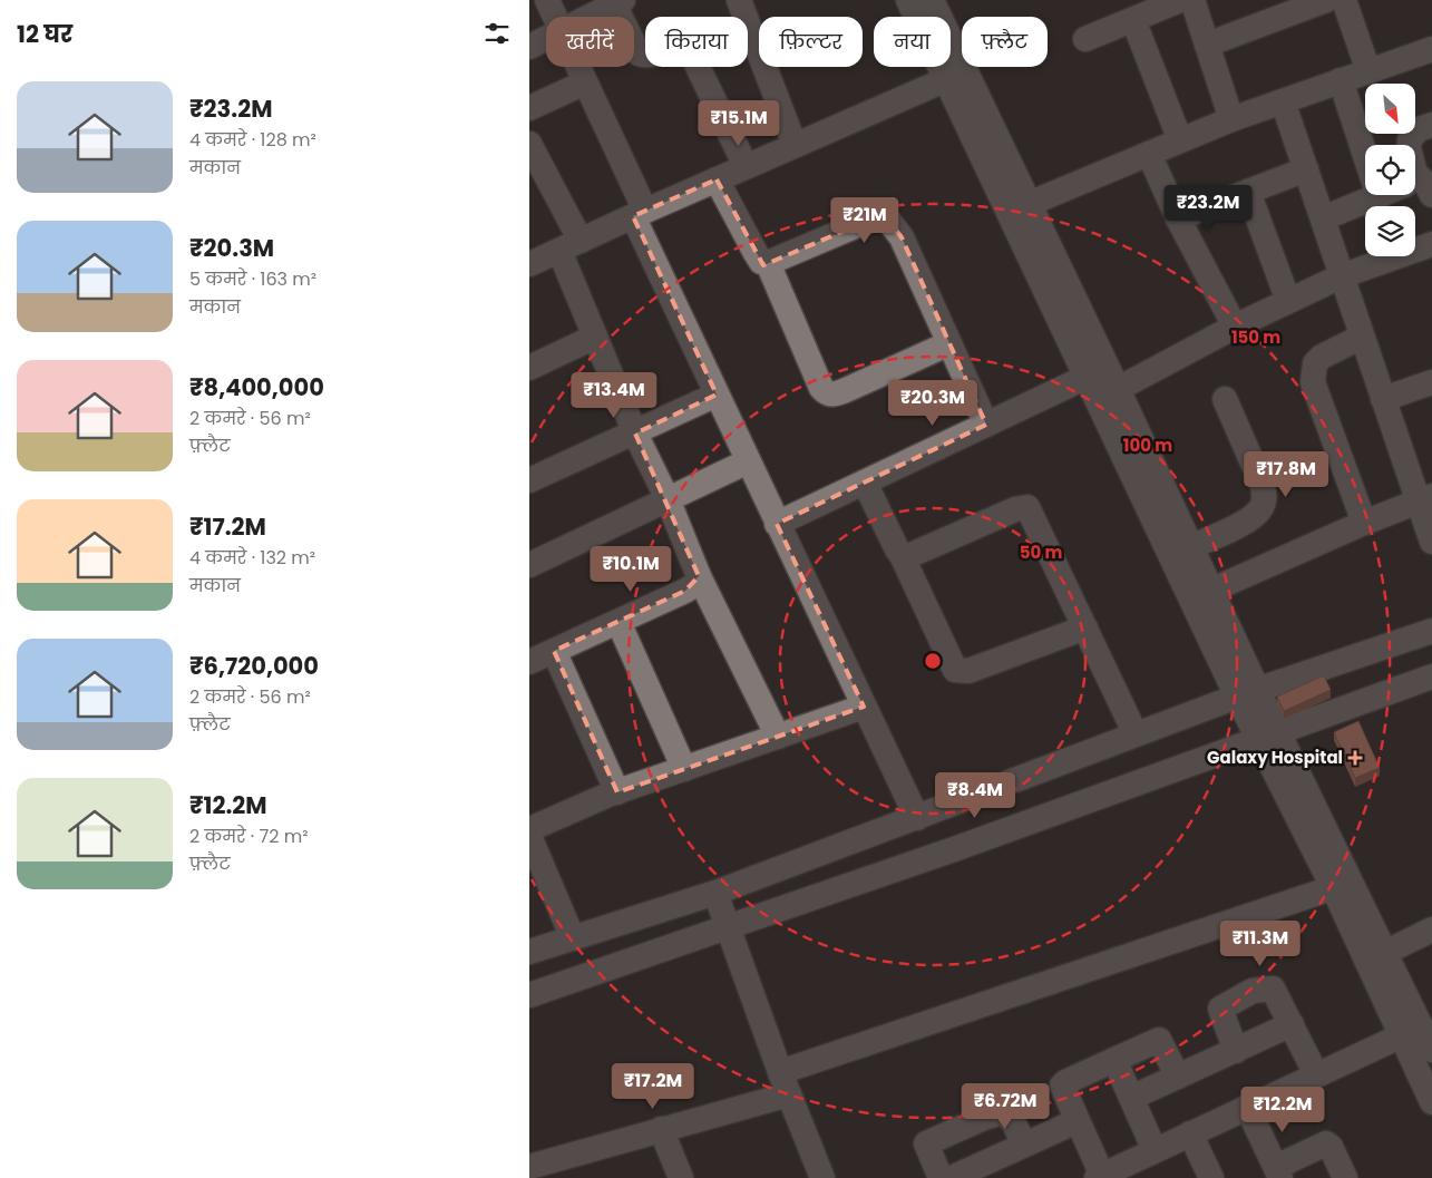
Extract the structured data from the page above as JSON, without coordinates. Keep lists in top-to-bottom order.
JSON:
{
  "places": {
    "health": ["Galaxy Hospital"]
  },
  "north": "bottom right",
  "page": {
    "heading": "12 घर",
    "chip": [
      "खरीदें",
      "किराया",
      "फ़िल्टर",
      "नया",
      "फ़्लैट"
    ],
    "list": [
      {
        "name": "₹23.2M",
        "note": "4 कमरे · 128 m² · मकान"
      },
      {
        "name": "₹20.3M",
        "note": "5 कमरे · 163 m² · मकान"
      },
      {
        "name": "₹8,400,000",
        "note": "2 कमरे · 56 m² · फ़्लैट"
      },
      {
        "name": "₹17.2M",
        "note": "4 कमरे · 132 m² · मकान"
      },
      {
        "name": "₹6,720,000",
        "note": "2 कमरे · 56 m² · फ़्लैट"
      },
      {
        "name": "₹12.2M",
        "note": "2 कमरे · 72 m² · फ़्लैट"
      }
    ],
    "price": [
      "₹15.1M",
      "₹23.2M",
      "₹21M",
      "₹13.4M",
      "₹20.3M",
      "₹17.8M",
      "₹10.1M",
      "₹8.4M",
      "₹11.3M",
      "₹17.2M",
      "₹6.72M",
      "₹12.2M"
    ]
  },
  "rings": ["150 m", "100 m", "50 m"]
}
